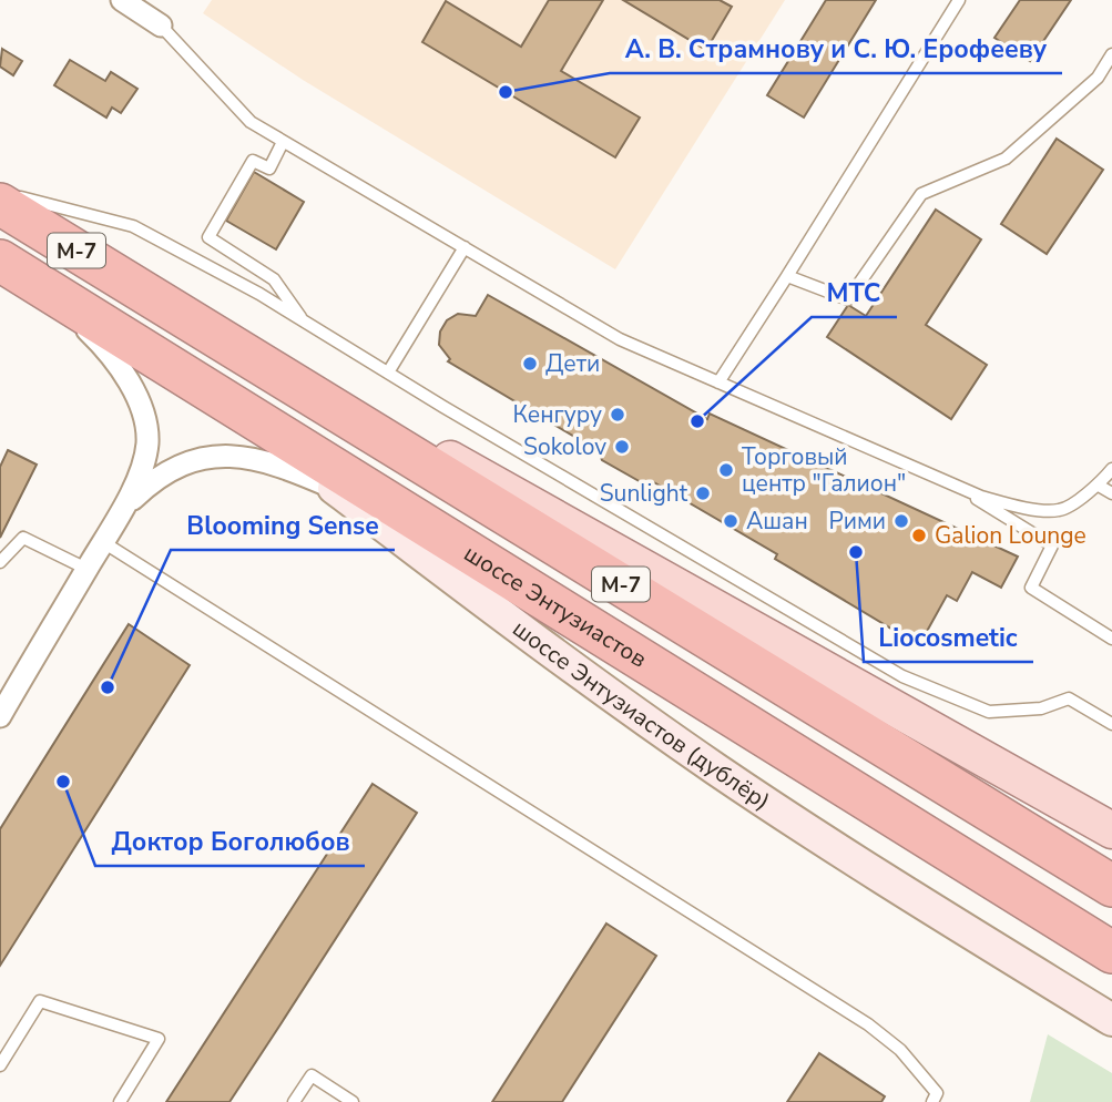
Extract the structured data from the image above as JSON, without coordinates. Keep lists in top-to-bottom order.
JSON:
{
  "streets": {
    "highway": ["М-7", "шоссе Энтузиастов"],
    "main road": ["шоссе Энтузиастов (дублёр)"]
  },
  "crossings": [
    ["шоссе Энтузиастов", "шоссе Энтузиастов (дублёр)"]
  ],
  "places": [
    "А. В. Страмнову и С. Ю. Ерофееву",
    "Дети",
    "Кенгуру",
    "МТС",
    "Sokolov",
    "Торговый центр \"Галион\"",
    "Sunlight",
    "Ашан",
    "Рими",
    "Galion Lounge",
    "Liocosmetic",
    "Blooming Sense",
    "Доктор Боголюбов"
  ]
}
